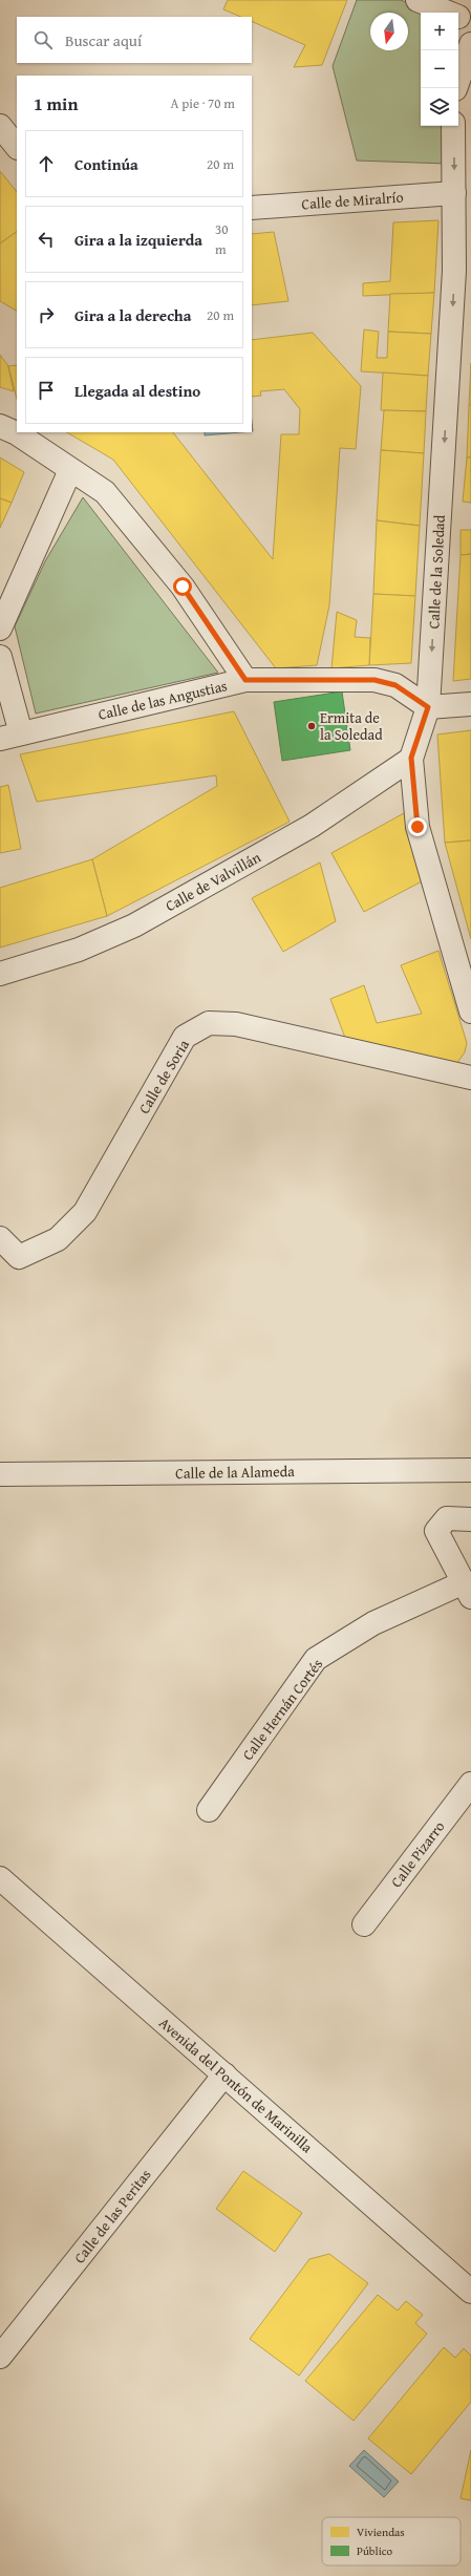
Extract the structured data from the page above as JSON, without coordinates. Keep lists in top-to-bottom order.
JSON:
{
  "streets": {
    "street": [
      "Calle de Miralrío",
      "Calle de la Soledad",
      "Calle de las Angustias",
      "Calle de Valvillán",
      "Calle de Soria",
      "Calle de la Alameda",
      "Calle Hernán Cortés",
      "Calle Pizarro",
      "Avenida del Pontón de Marinilla",
      "Calle de las Peritas"
    ]
  },
  "crossings": [
    ["Calle de Miralrío", "Calle de la Soledad"],
    ["Calle de la Soledad", "Calle de las Angustias"],
    ["Calle de la Soledad", "Calle de Valvillán"],
    ["Avenida del Pontón de Marinilla", "Calle de las Peritas"]
  ],
  "one_way": ["Calle de la Soledad"],
  "places": ["Ermita de la Soledad"],
  "legend": ["Viviendas", "Público"],
  "north": "bottom",
  "page": {
    "map_buttons": ["+", "−"],
    "search": "Buscar aquí",
    "heading": ["1 min", "A pie · 70 m"],
    "list": [
      ["Continúa", "20 m"],
      ["Gira a la izquierda", "30 m"],
      ["Gira a la derecha", "20 m"],
      "Llegada al destino"
    ]
  }
}
